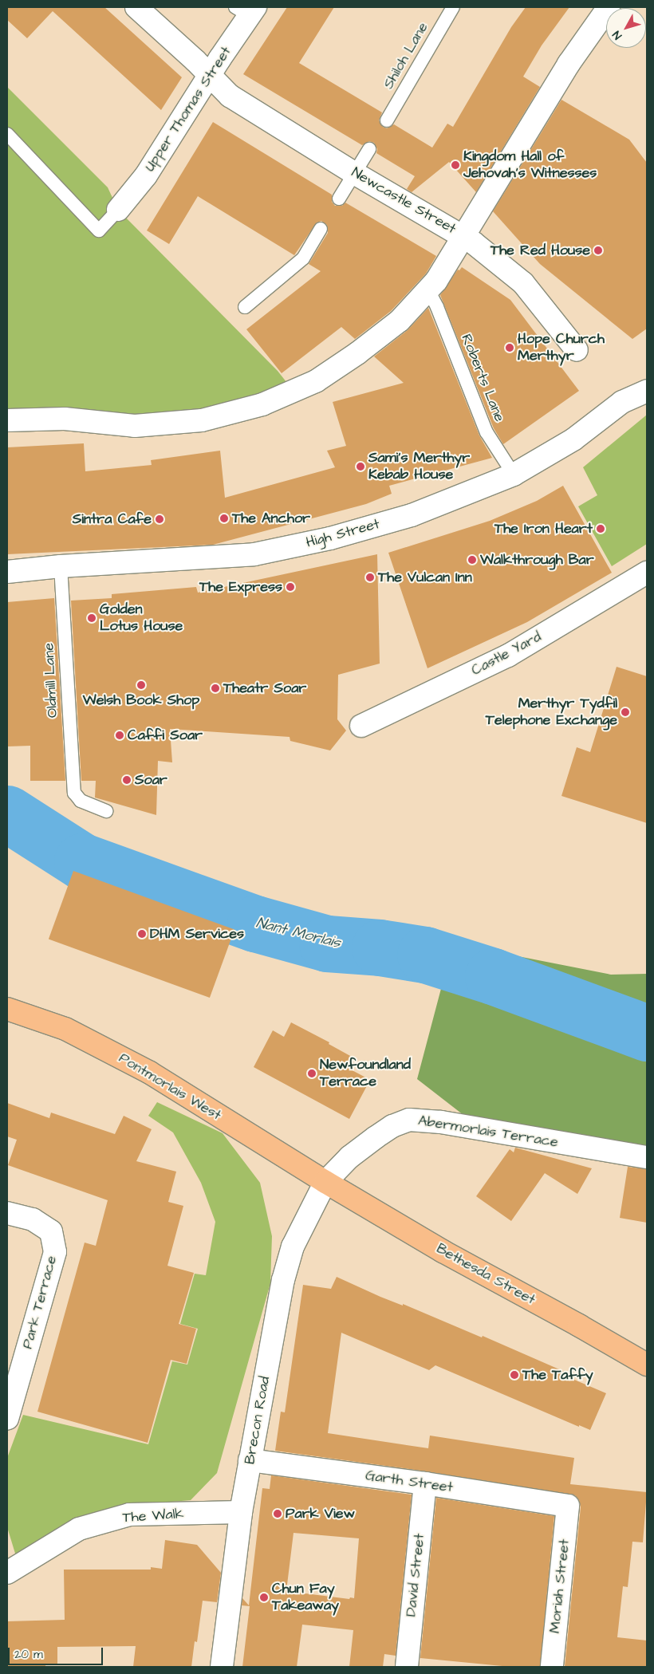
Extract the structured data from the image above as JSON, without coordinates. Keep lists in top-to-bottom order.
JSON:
{
  "streets": {
    "main road": ["Pontmorlais West", "Bethesda Street"],
    "street": [
      "Upper Thomas Street",
      "Newcastle Street",
      "High Street",
      "Castle Yard",
      "Abermorlais Terrace",
      "Park Terrace",
      "Brecon Road",
      "Garth Street",
      "The Walk",
      "David Street",
      "Moriah Street"
    ],
    "lane": ["Shiloh Lane", "Roberts Lane", "Oldmill Lane"]
  },
  "crossings": [
    ["Upper Thomas Street", "Newcastle Street"],
    ["Roberts Lane", "High Street"],
    ["High Street", "Oldmill Lane"],
    ["Pontmorlais West", "Abermorlais Terrace"],
    ["Pontmorlais West", "Bethesda Street"],
    ["Pontmorlais West", "Brecon Road"],
    ["Abermorlais Terrace", "Bethesda Street"],
    ["Abermorlais Terrace", "Brecon Road"],
    ["Bethesda Street", "Brecon Road"],
    ["Brecon Road", "Garth Street"],
    ["Brecon Road", "The Walk"],
    ["Garth Street", "David Street"],
    ["Garth Street", "Moriah Street"]
  ],
  "water": ["Nant Morlais"],
  "places": [
    "Kingdom Hall of Jehovah's Witnesses",
    "The Red House",
    "Hope Church Merthyr",
    "Sami's Merthyr Kebab House",
    "The Anchor",
    "Sintra Cafe",
    "The Iron Heart",
    "Walkthrough Bar",
    "The Vulcan Inn",
    "The Express",
    "Golden Lotus House",
    "Welsh Book Shop",
    "Theatr Soar",
    "Merthyr Tydfil Telephone Exchange",
    "Caffi Soar",
    "Soar",
    "DHM Services",
    "Newfoundland Terrace",
    "The Taffy",
    "Park View",
    "Chun Fay Takeaway"
  ],
  "scale_bar": "20 m",
  "north": "bottom left"
}
